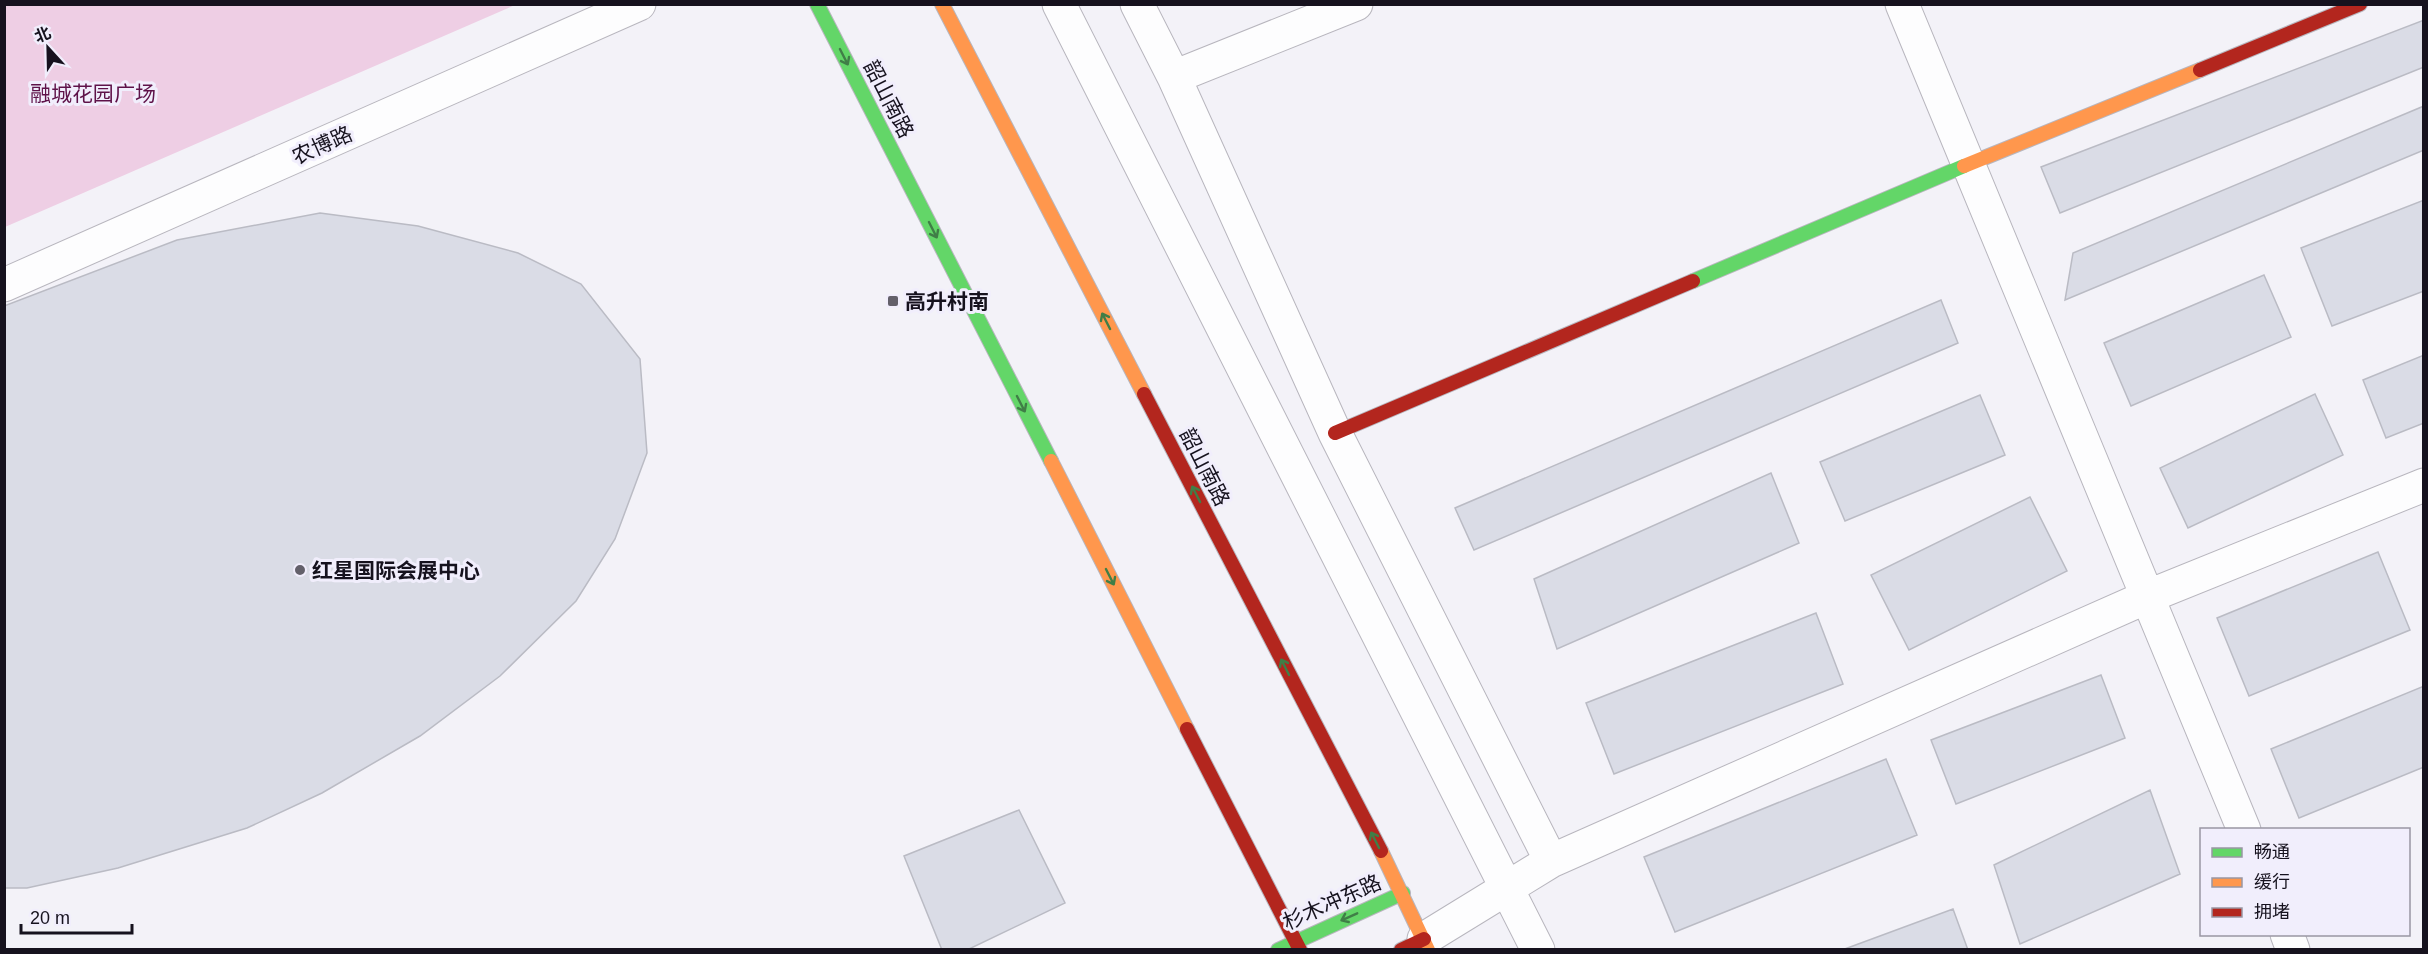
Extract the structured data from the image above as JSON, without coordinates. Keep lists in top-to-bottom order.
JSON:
{
  "streets": {
    "main road": ["韶山南路", "杉木冲东路"],
    "street": ["农博路"]
  },
  "crossings": [
    ["韶山南路", "杉木冲东路"]
  ],
  "one_way": ["杉木冲东路"],
  "parks": ["融城花园广场"],
  "places": {
    "transit": ["高升村南"],
    "other": ["红星国际会展中心"]
  },
  "legend": ["畅通", "缓行", "拥堵"],
  "scale_bar": "20 m",
  "north": "top"
}
